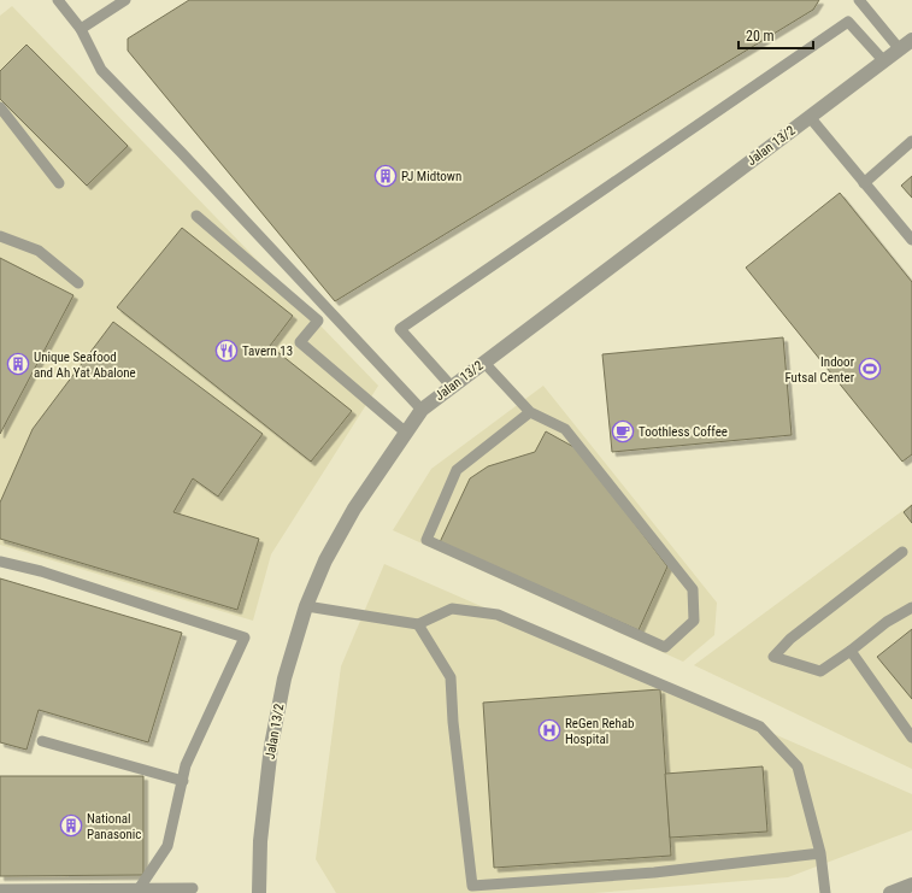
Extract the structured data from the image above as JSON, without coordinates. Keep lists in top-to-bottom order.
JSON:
{
  "streets": {
    "street": ["Jalan 13/2"]
  },
  "places": {
    "building": ["PJ Midtown", "Unique Seafood and Ah Yat Abalone", "National Panasonic"],
    "restaurant": ["Tavern 13"],
    "sports": ["Indoor Futsal Center"],
    "cafe": ["Toothless Coffee"],
    "hospital": ["ReGen Rehab Hospital"]
  },
  "scale_bar": "20 m"
}
